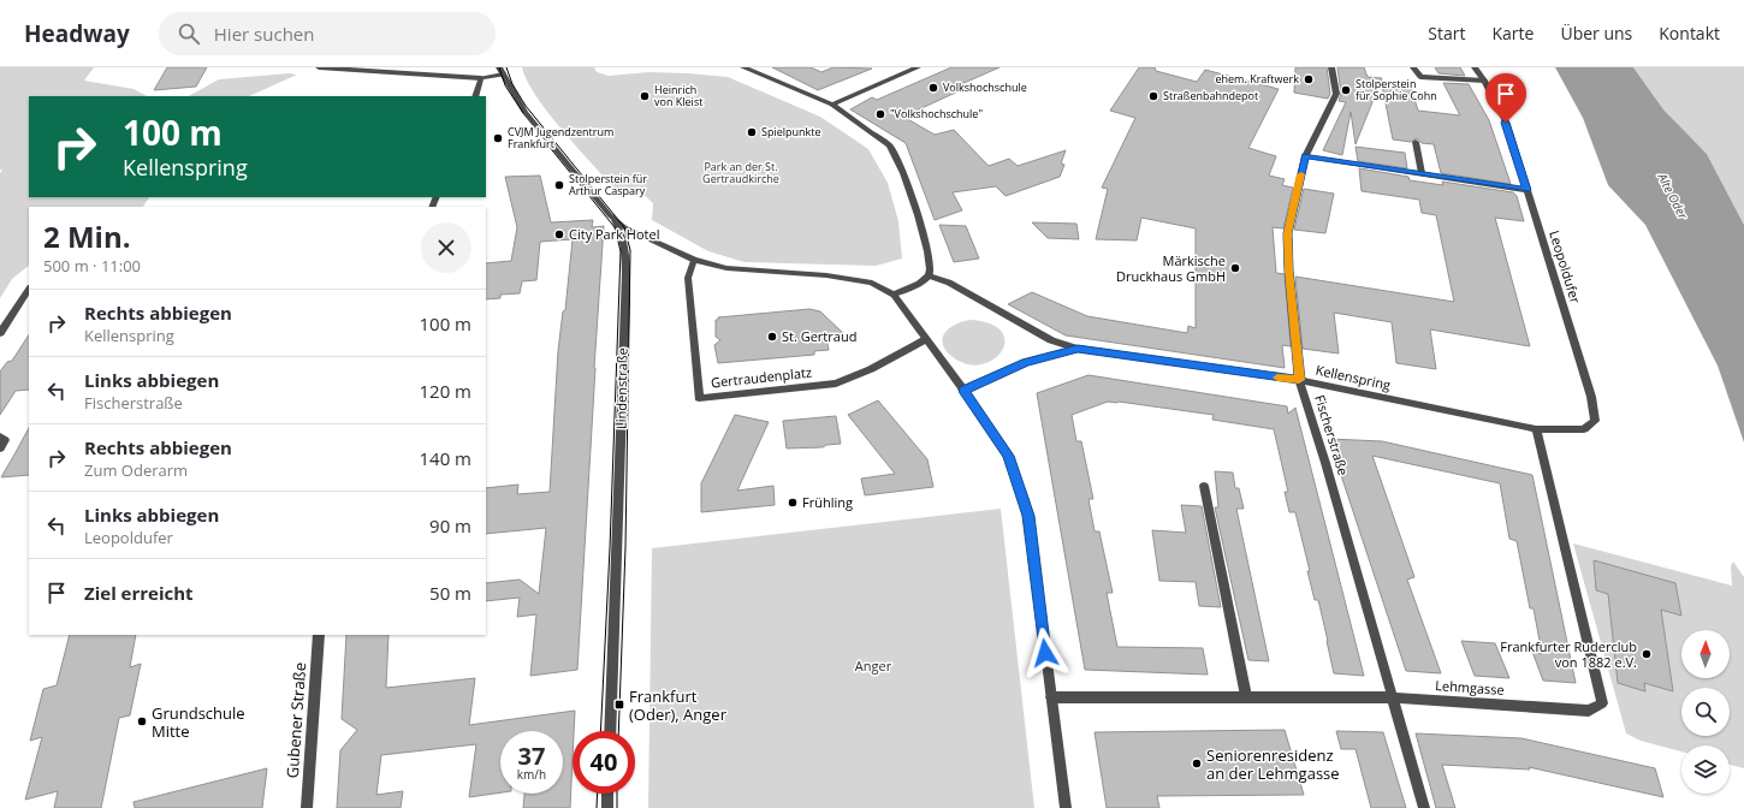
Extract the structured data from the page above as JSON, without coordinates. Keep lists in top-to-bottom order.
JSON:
{
  "streets": {
    "street": [
      "Leopoldufer",
      "Gertraudenplatz",
      "Kellenspring",
      "Lindenstraße",
      "Fischerstraße",
      "Lehmgasse",
      "Gubener Straße"
    ]
  },
  "crossings": [
    ["Leopoldufer", "Kellenspring"],
    ["Leopoldufer", "Lehmgasse"],
    ["Kellenspring", "Fischerstraße"],
    ["Kellenspring", "Lehmgasse"],
    ["Fischerstraße", "Lehmgasse"]
  ],
  "water": ["Alte Oder"],
  "parks": ["Park an der St. Gertraudkirche", "Anger"],
  "places": {
    "other": [
      "ehem. Kraftwerk",
      "Volkshochschule",
      "Stolperstein für Sophie Cohn",
      "Heinrich von Kleist",
      "Straßenbahndepot",
      "\"Volkshochschule\"",
      "Spielpunkte",
      "CVJM Jugendzentrum Frankfurt",
      "Stolperstein für Arthur Caspary",
      "City Park Hotel",
      "Märkische Druckhaus GmbH",
      "St. Gertraud",
      "Frühling",
      "Frankfurter Ruderclub von 1882 e.V.",
      "Grundschule Mitte",
      "Seniorenresidenz an der Lehmgasse"
    ],
    "transit": ["Frankfurt (Oder), Anger"]
  },
  "north": "top",
  "page": {
    "header": "Headway",
    "search": "Hier suchen",
    "nav": [
      "Start",
      "Karte",
      "Über uns",
      "Kontakt"
    ],
    "turn": ["100 m", "Kellenspring"],
    "heading": ["2 Min.", "500 m · 11:00"],
    "list": [
      {
        "name": "Rechts abbiegen",
        "note": "Kellenspring",
        "value": "100 m"
      },
      {
        "name": "Links abbiegen",
        "note": "Fischerstraße",
        "value": "120 m"
      },
      {
        "name": "Rechts abbiegen",
        "note": "Zum Oderarm",
        "value": "140 m"
      },
      {
        "name": "Links abbiegen",
        "note": "Leopoldufer",
        "value": "90 m"
      },
      {
        "name": "Ziel erreicht",
        "value": "50 m"
      }
    ],
    "speed": "37 km/h",
    "limit": "40"
  }
}
